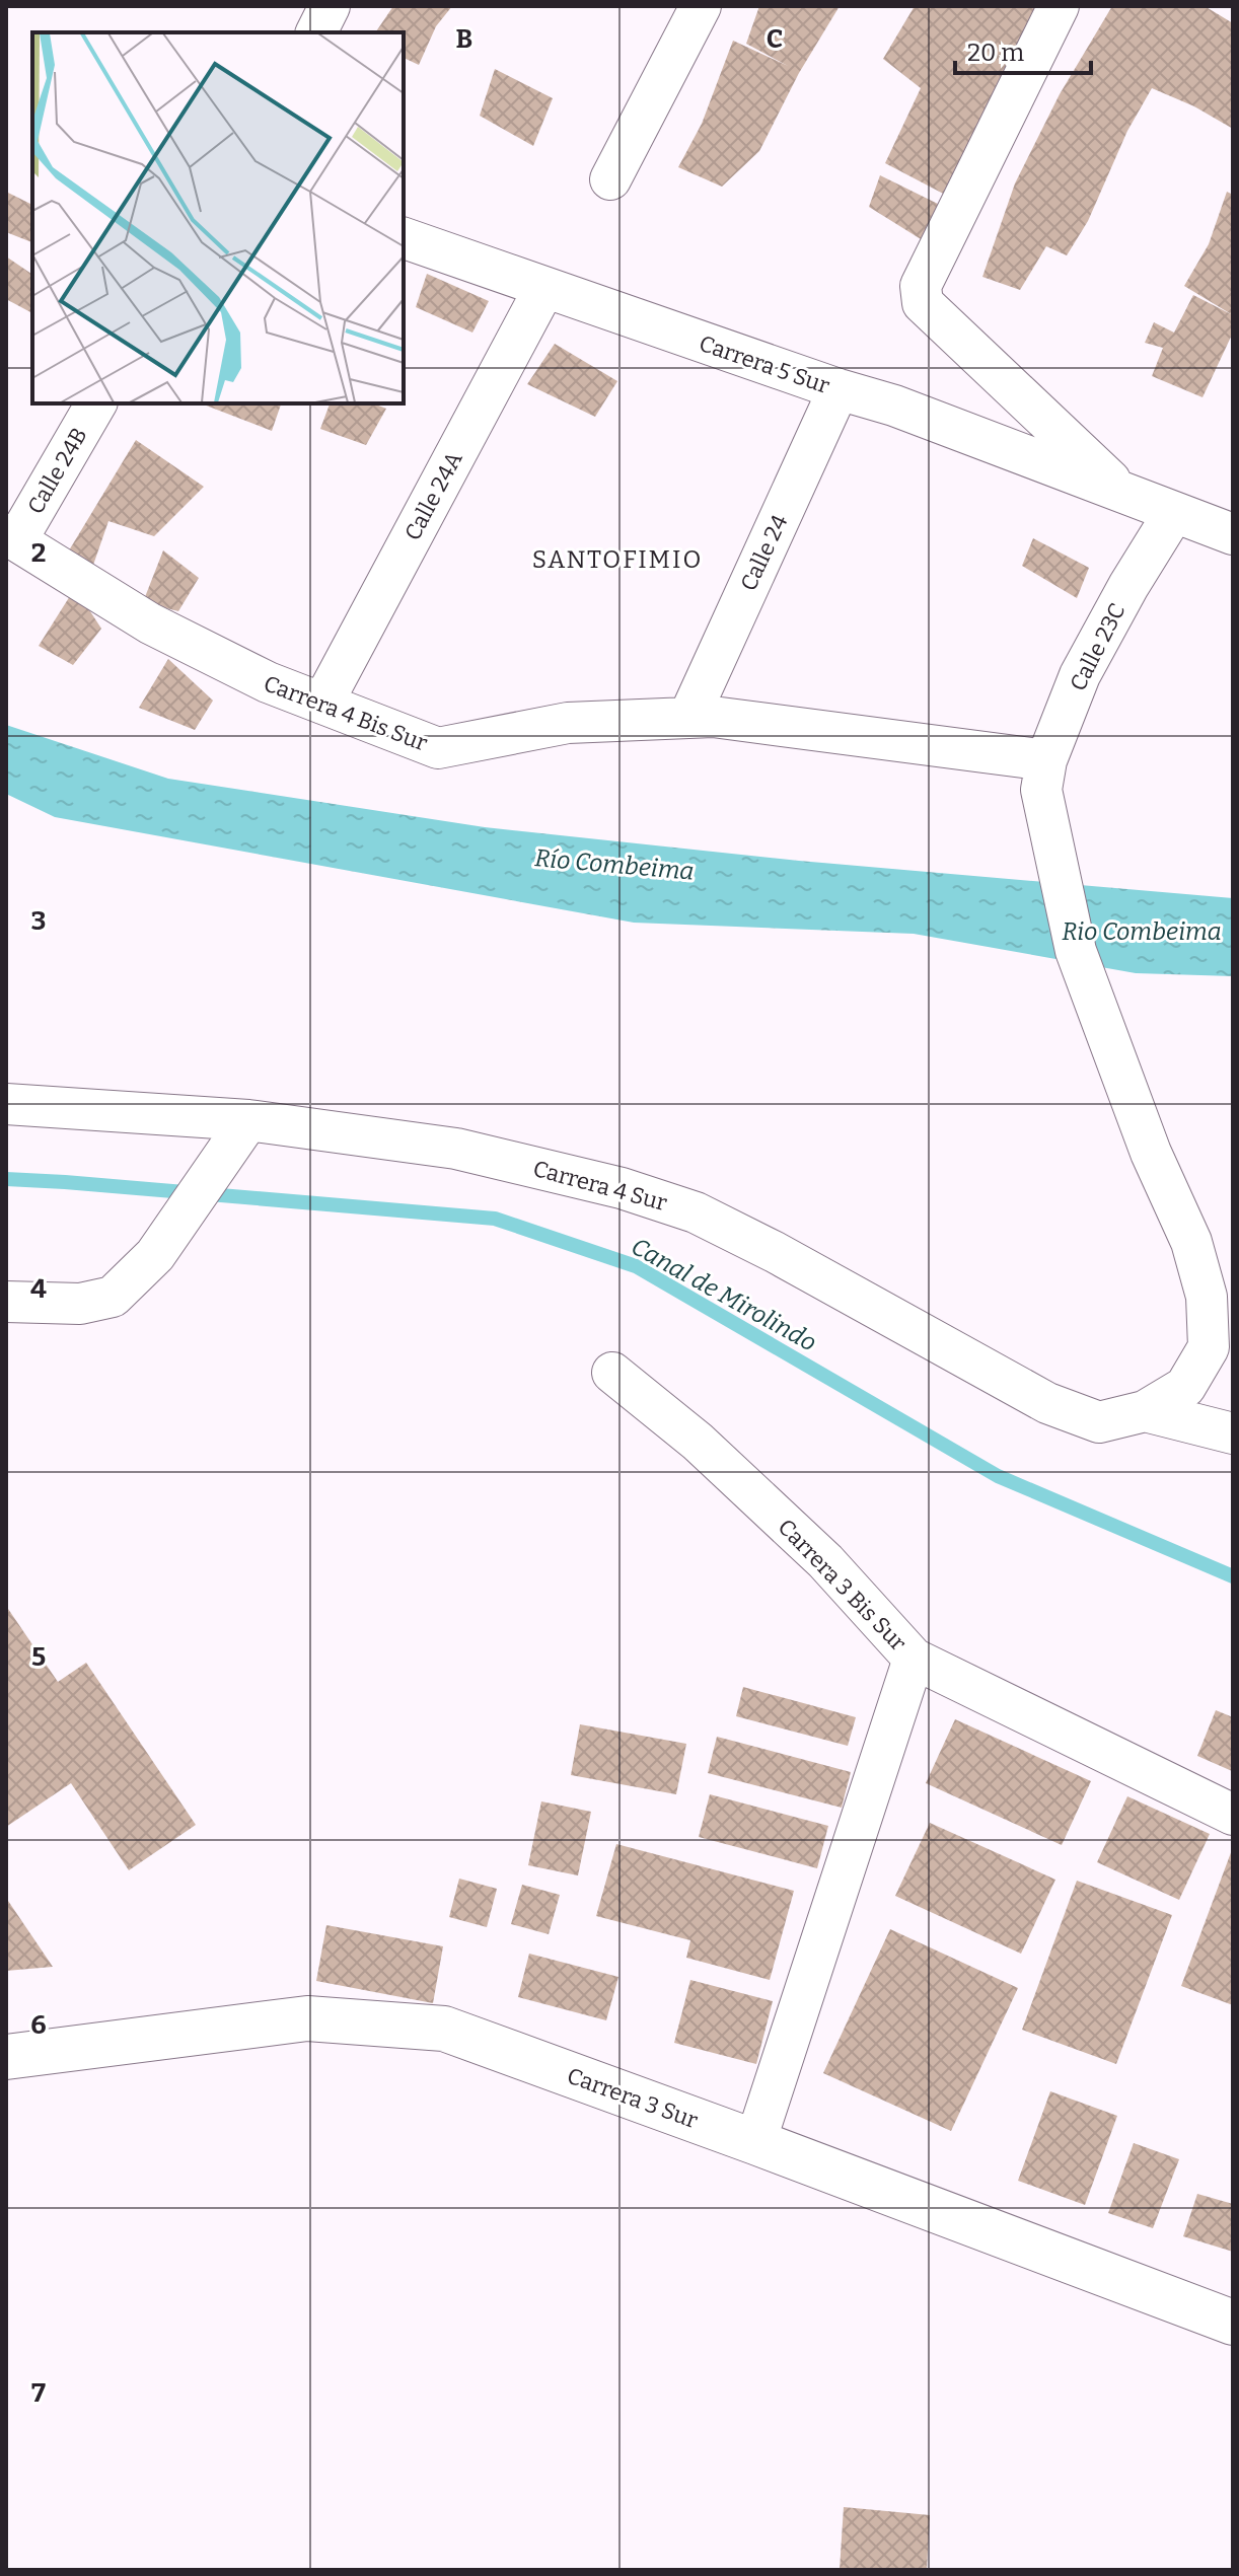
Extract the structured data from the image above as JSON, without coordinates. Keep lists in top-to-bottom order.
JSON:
{
  "streets": {
    "street": [
      "Carrera 5 Sur",
      "Calle 24B",
      "Calle 24A",
      "Calle 24",
      "Calle 23C",
      "Carrera 4 Bis Sur",
      "Carrera 4 Sur",
      "Carrera 3 Bis Sur",
      "Carrera 3 Sur"
    ]
  },
  "crossings": [
    ["Carrera 5 Sur", "Calle 24A"],
    ["Carrera 5 Sur", "Calle 24"],
    ["Carrera 5 Sur", "Calle 23C"],
    ["Calle 24B", "Carrera 4 Bis Sur"],
    ["Calle 24A", "Carrera 4 Bis Sur"],
    ["Calle 24", "Carrera 4 Bis Sur"],
    ["Calle 23C", "Carrera 4 Bis Sur"]
  ],
  "districts": ["SANTOFIMIO"],
  "water": ["Río Combeima", "Rio Combeima", "Canal de Mirolindo"],
  "scale_bar": "20 m",
  "grid": {
    "columns": ["B", "C"],
    "rows": [
      "2",
      "3",
      "4",
      "5",
      "6",
      "7"
    ]
  }
}
